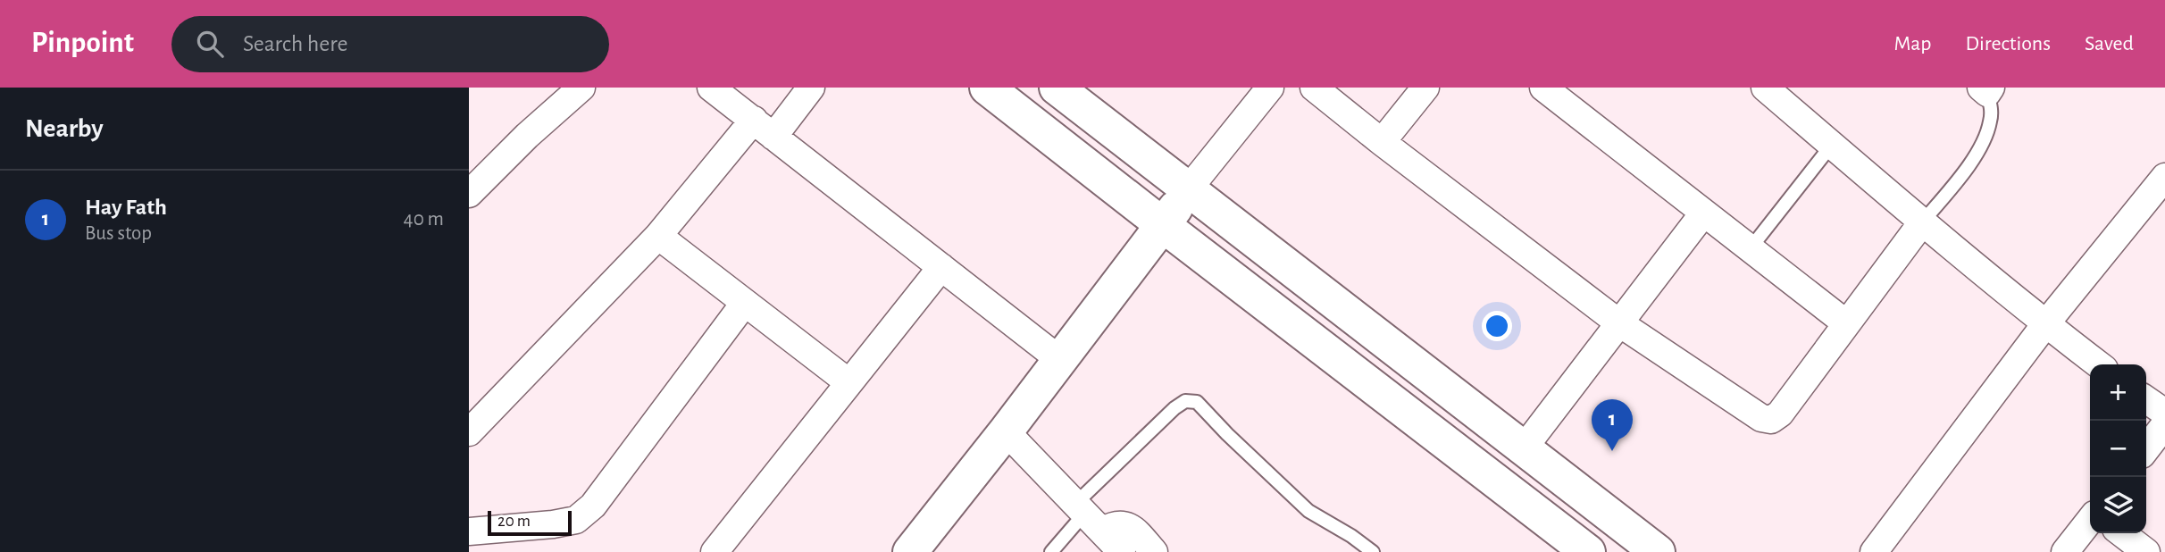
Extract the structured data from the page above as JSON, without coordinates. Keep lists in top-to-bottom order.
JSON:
{
  "scale_bar": "20 m",
  "page": {
    "header": "Pinpoint",
    "search": "Search here",
    "nav": ["Map", "Directions", "Saved"],
    "heading": "Nearby",
    "list": [
      {
        "mark": "1",
        "name": "Hay Fath",
        "note": "Bus stop",
        "value": "40 m"
      }
    ],
    "map_buttons": ["+", "−"],
    "pins": "1",
    "scale": "20 m"
  }
}
